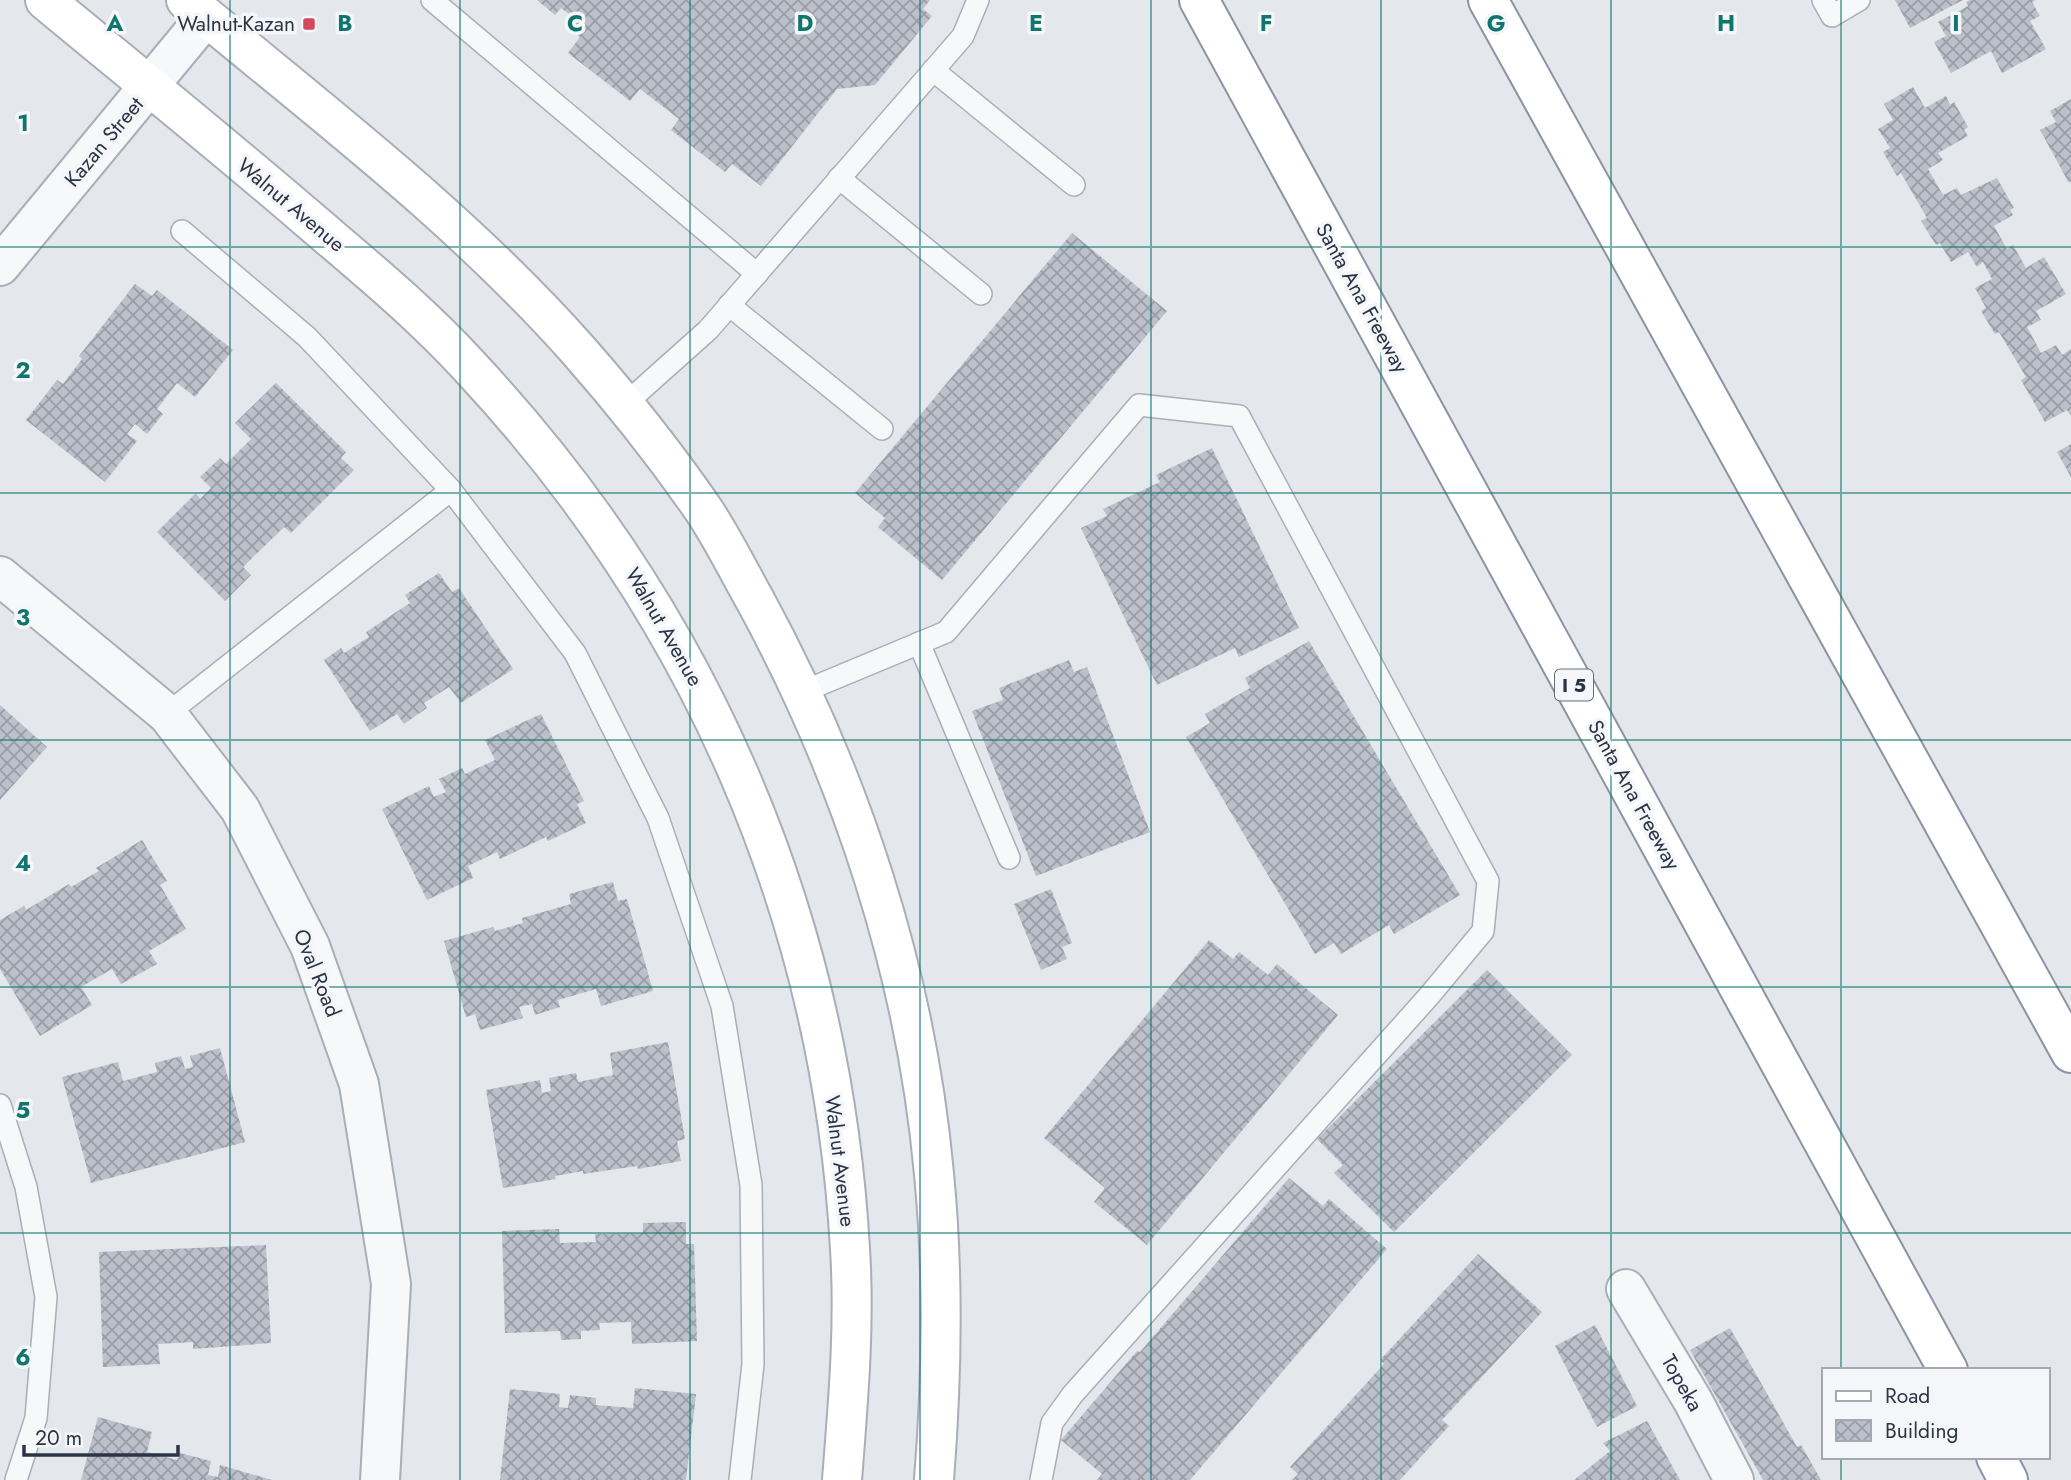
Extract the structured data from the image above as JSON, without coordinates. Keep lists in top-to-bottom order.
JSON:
{
  "streets": {
    "main road": ["Walnut Avenue", "Santa Ana Freeway", "I 5"],
    "street": ["Kazan Street", "Oval Road", "Topeka"]
  },
  "crossings": [
    ["Kazan Street", "Walnut Avenue"]
  ],
  "places": {
    "transit": ["Walnut-Kazan"]
  },
  "legend": ["Road", "Building"],
  "scale_bar": "20 m",
  "grid": {
    "columns": [
      "A",
      "B",
      "C",
      "D",
      "E",
      "F",
      "G",
      "H",
      "I"
    ],
    "rows": [
      "1",
      "2",
      "3",
      "4",
      "5",
      "6"
    ]
  }
}
